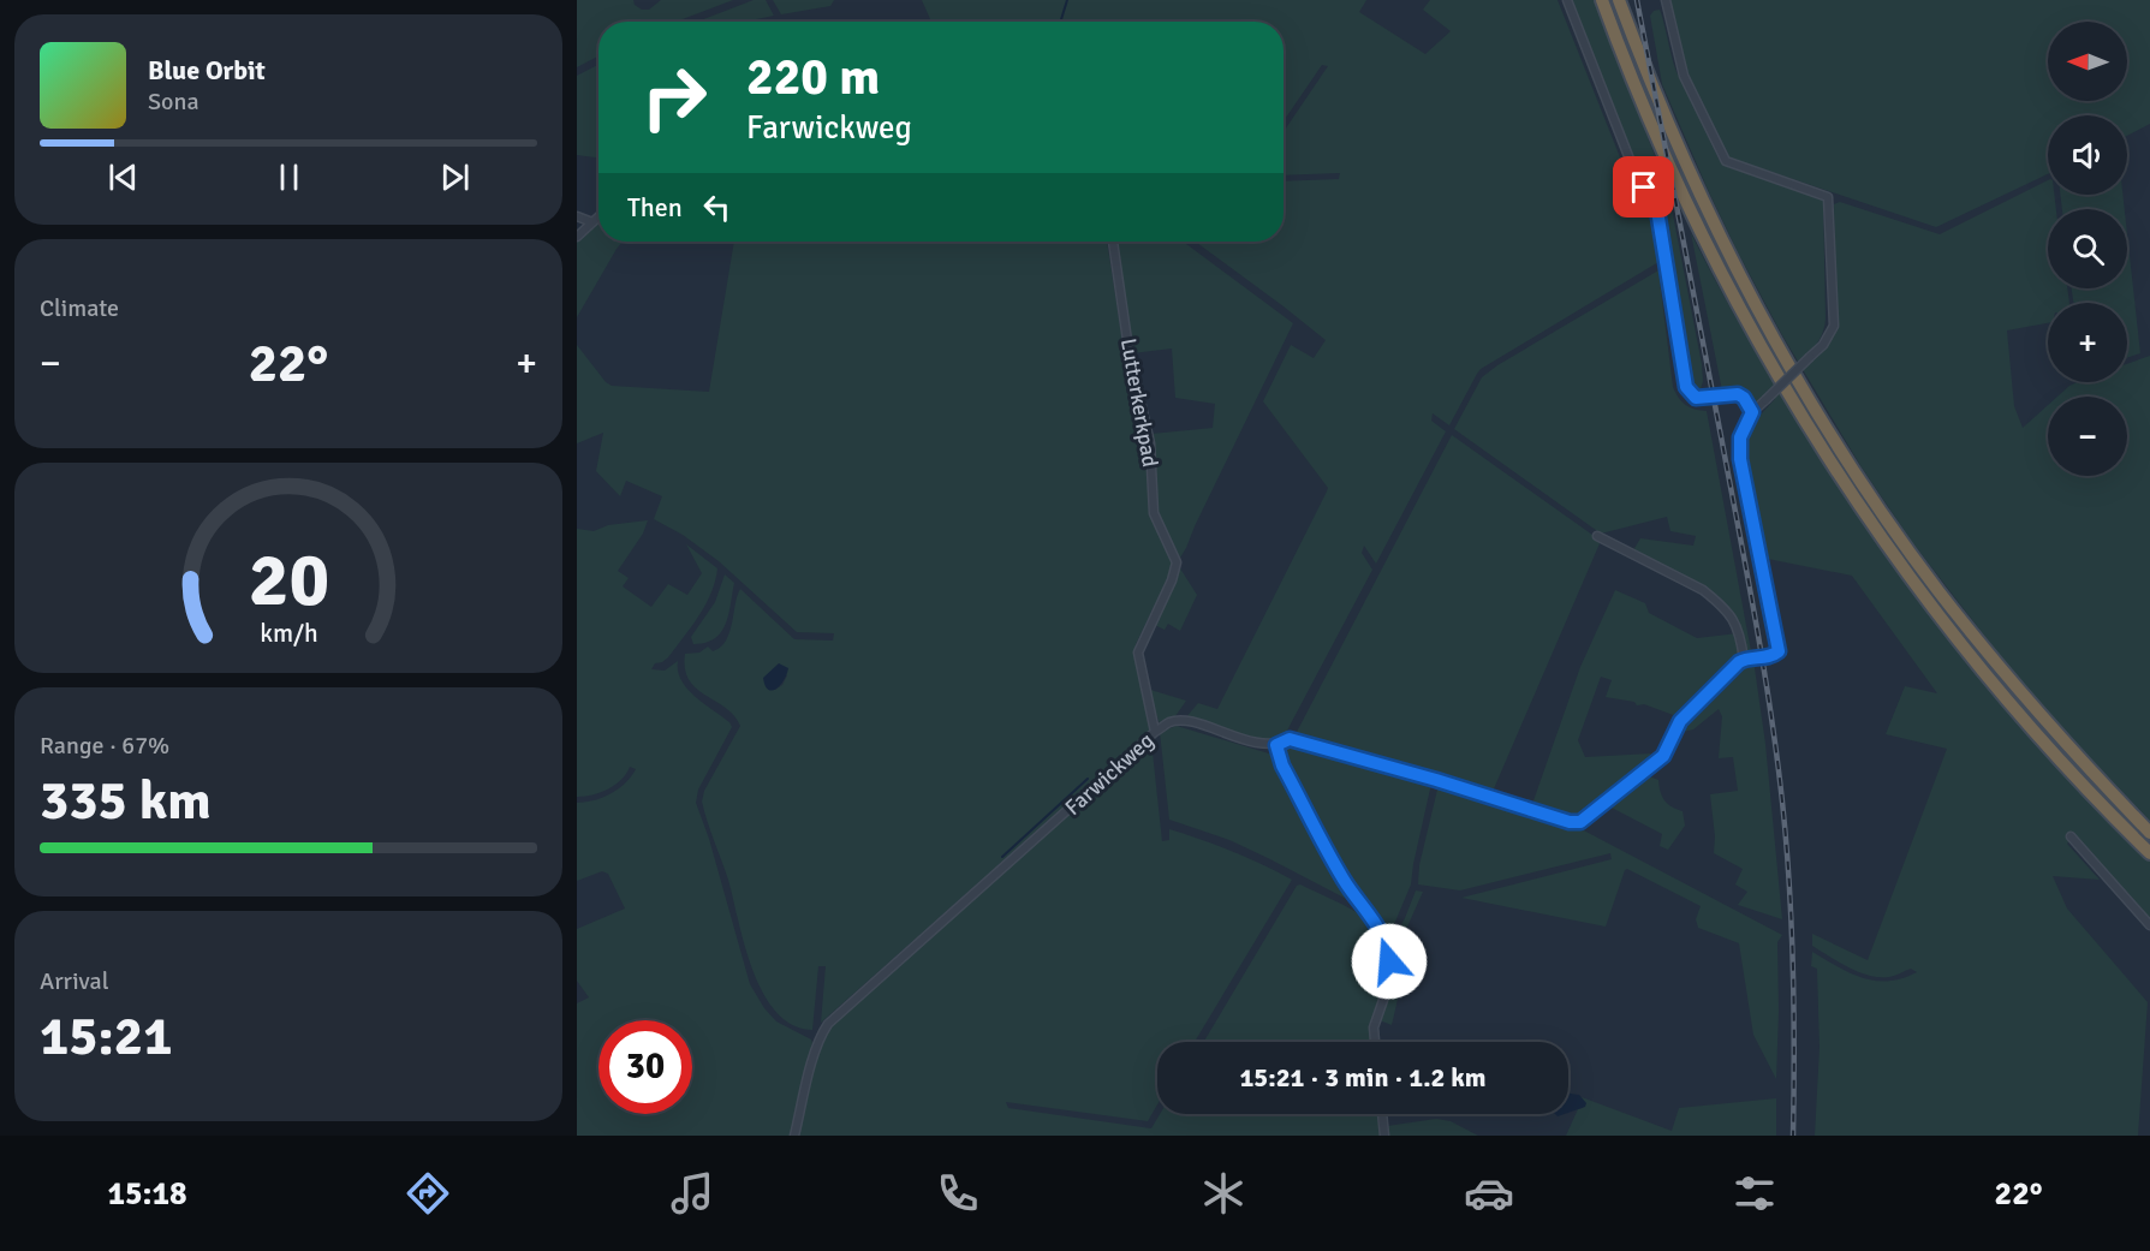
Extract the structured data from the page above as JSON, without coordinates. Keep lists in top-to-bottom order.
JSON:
{
  "streets": {
    "street": ["Lutterkerkpad", "Farwickweg"]
  },
  "crossings": [
    ["Lutterkerkpad", "Farwickweg"]
  ],
  "north": "left",
  "page": {
    "map_buttons": ["+", "−"],
    "turn": ["220 m", "Farwickweg"],
    "song": ["Blue Orbit", "Sona"],
    "then": "Then",
    "tile": [
      "Climate",
      ["Range · 67%", "335 km"],
      ["Arrival", "15:21"]
    ],
    "heat": ["−", "22°", "+"],
    "limit": "30",
    "trip": "15:21 · 3 min · 1.2 km",
    "tabs": ["15:18", "22°"],
    "gauge": ["20", "km/h"]
  }
}
